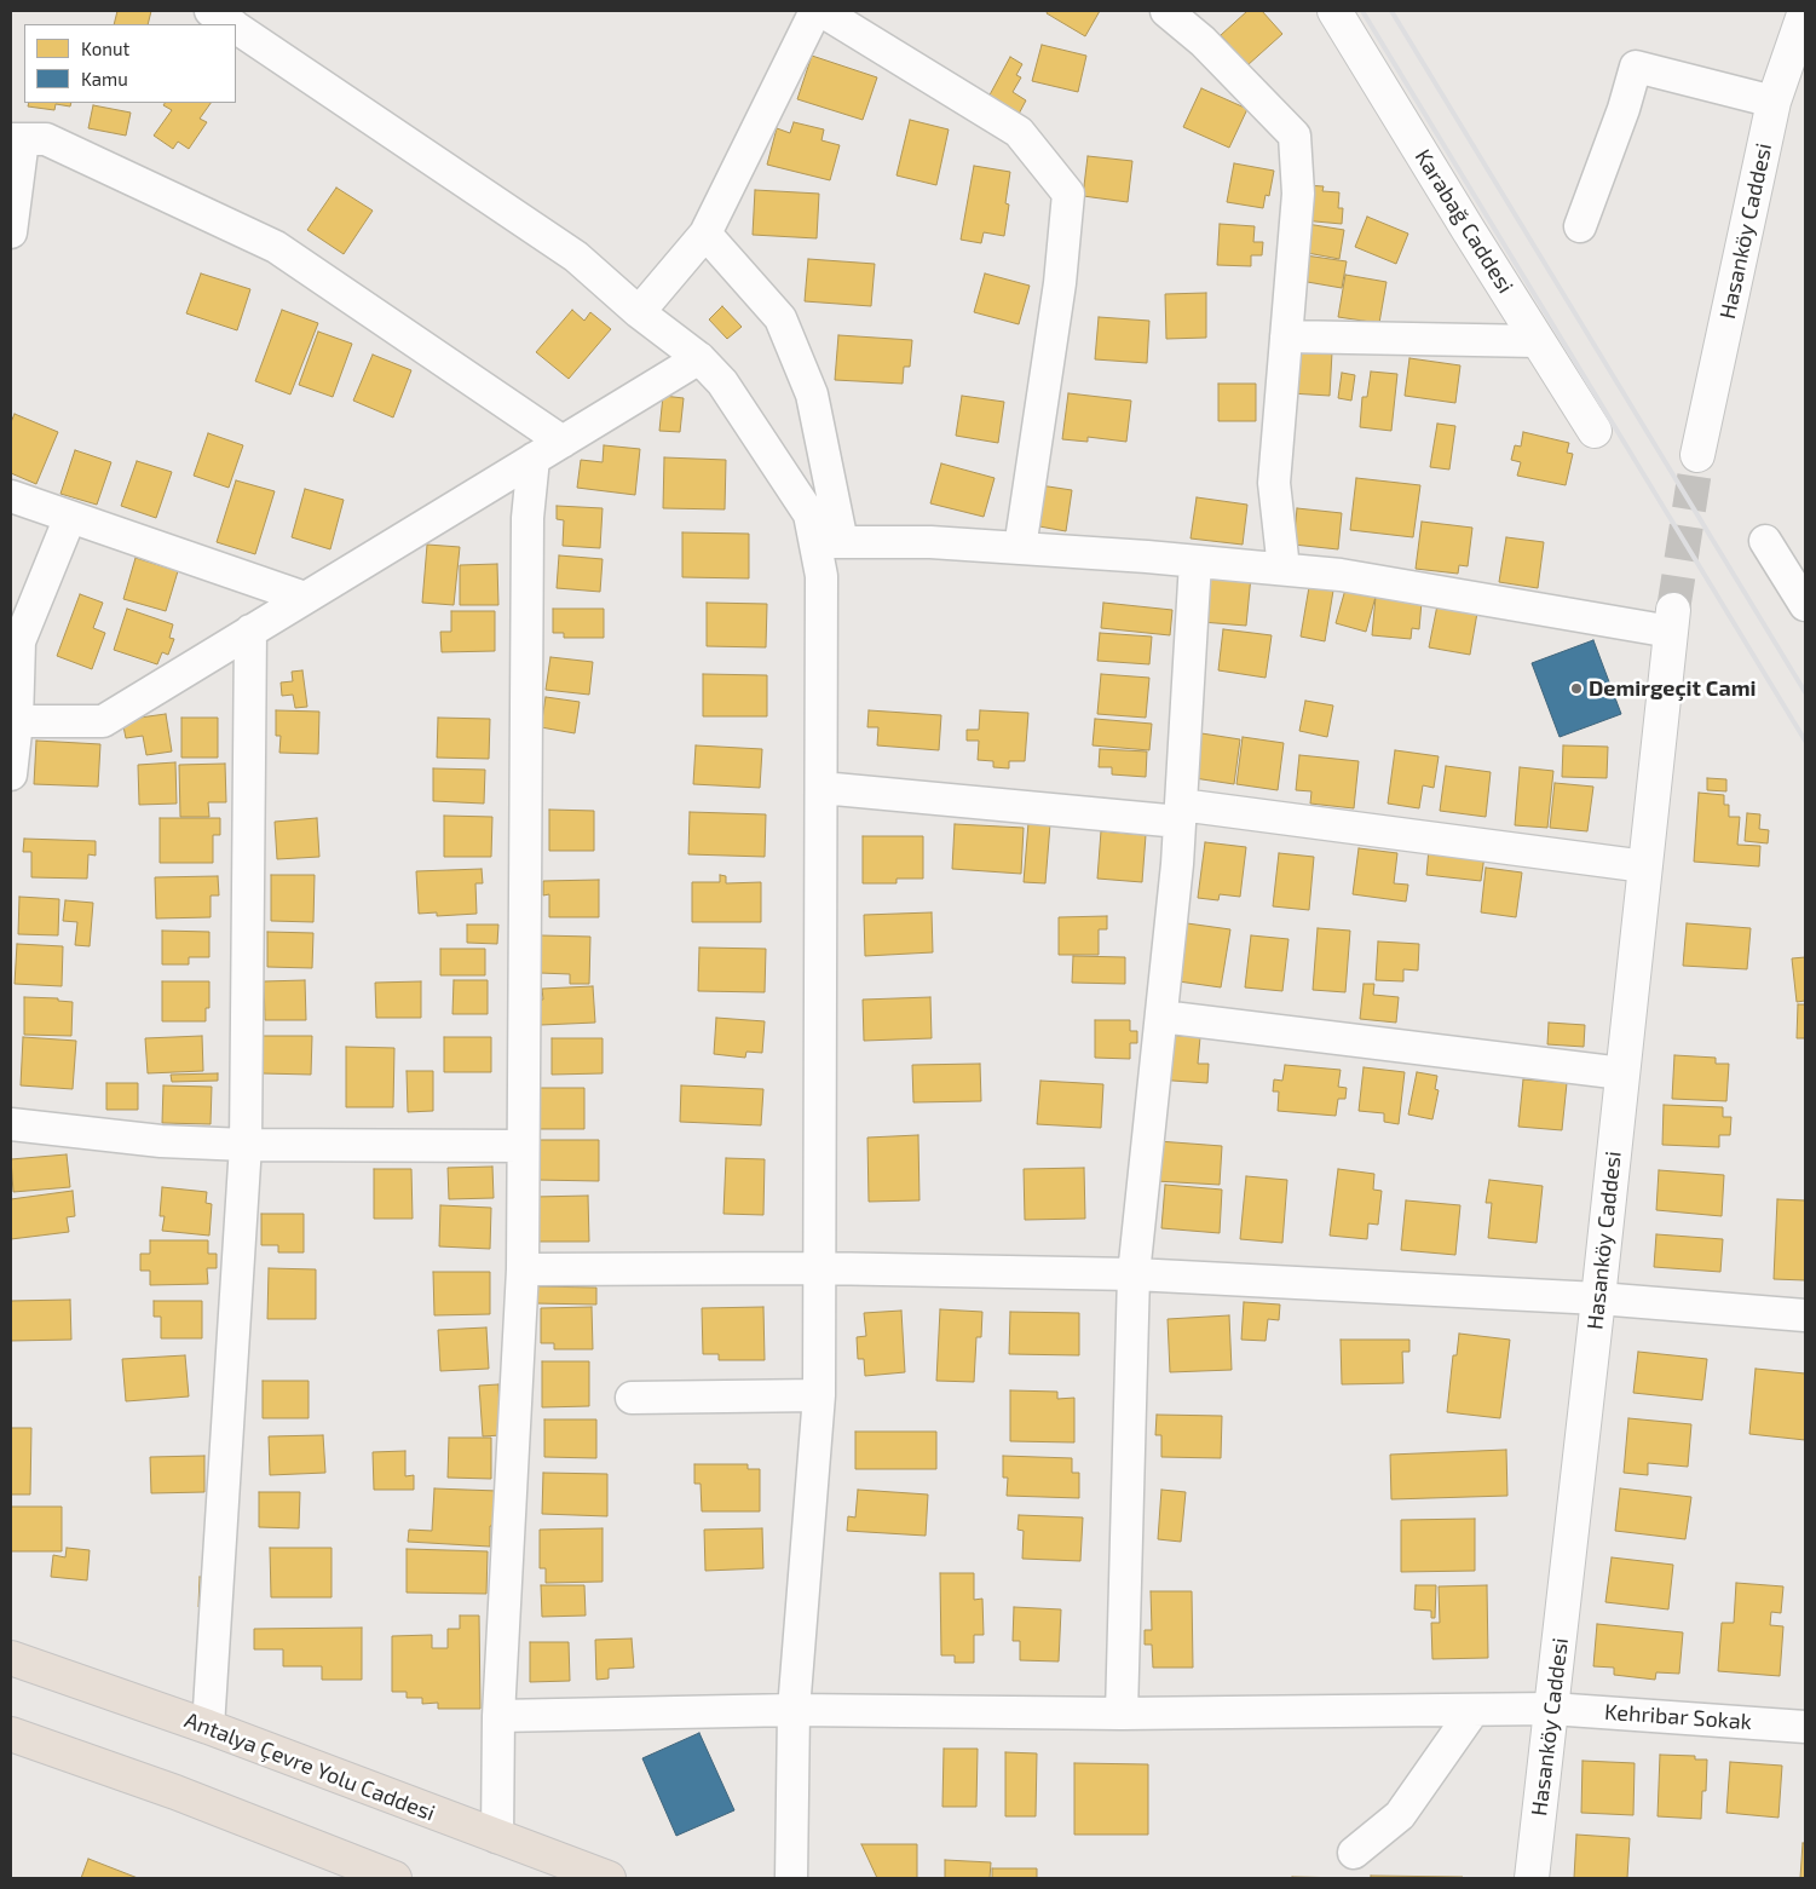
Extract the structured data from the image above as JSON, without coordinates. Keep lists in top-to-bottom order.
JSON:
{
  "streets": {
    "highway": ["Antalya Çevre Yolu Caddesi"],
    "street": ["Karabağ Caddesi", "Hasanköy Caddesi", "Kehribar Sokak"]
  },
  "crossings": [
    ["Hasanköy Caddesi", "Kehribar Sokak"]
  ],
  "places": ["Demirgeçit Cami"],
  "legend": ["Konut", "Kamu"]
}
